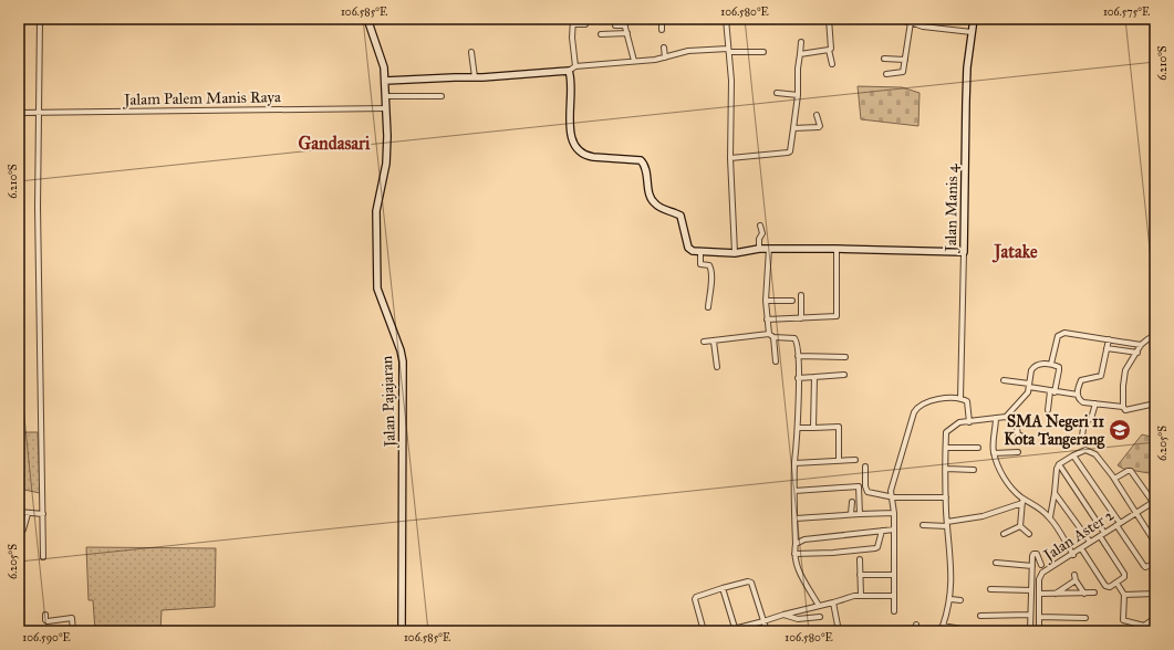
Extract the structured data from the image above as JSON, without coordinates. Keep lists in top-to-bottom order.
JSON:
{
  "streets": {
    "street": [
      "Jalam Palem Manis Raya",
      "Jalan Manis 4",
      "Jalan Pajajaran",
      "Jalan Aster 2"
    ]
  },
  "crossings": [
    ["Jalam Palem Manis Raya", "Jalan Pajajaran"]
  ],
  "districts": ["Gandasari", "Jatake"],
  "places": {
    "school or university": ["SMA Negeri 11 Kota Tangerang"]
  },
  "coordinates": [
    "106.585°E",
    "106.580°E",
    "106.575°E",
    "6.210°S",
    "6.205°S",
    "106.590°E"
  ]
}
